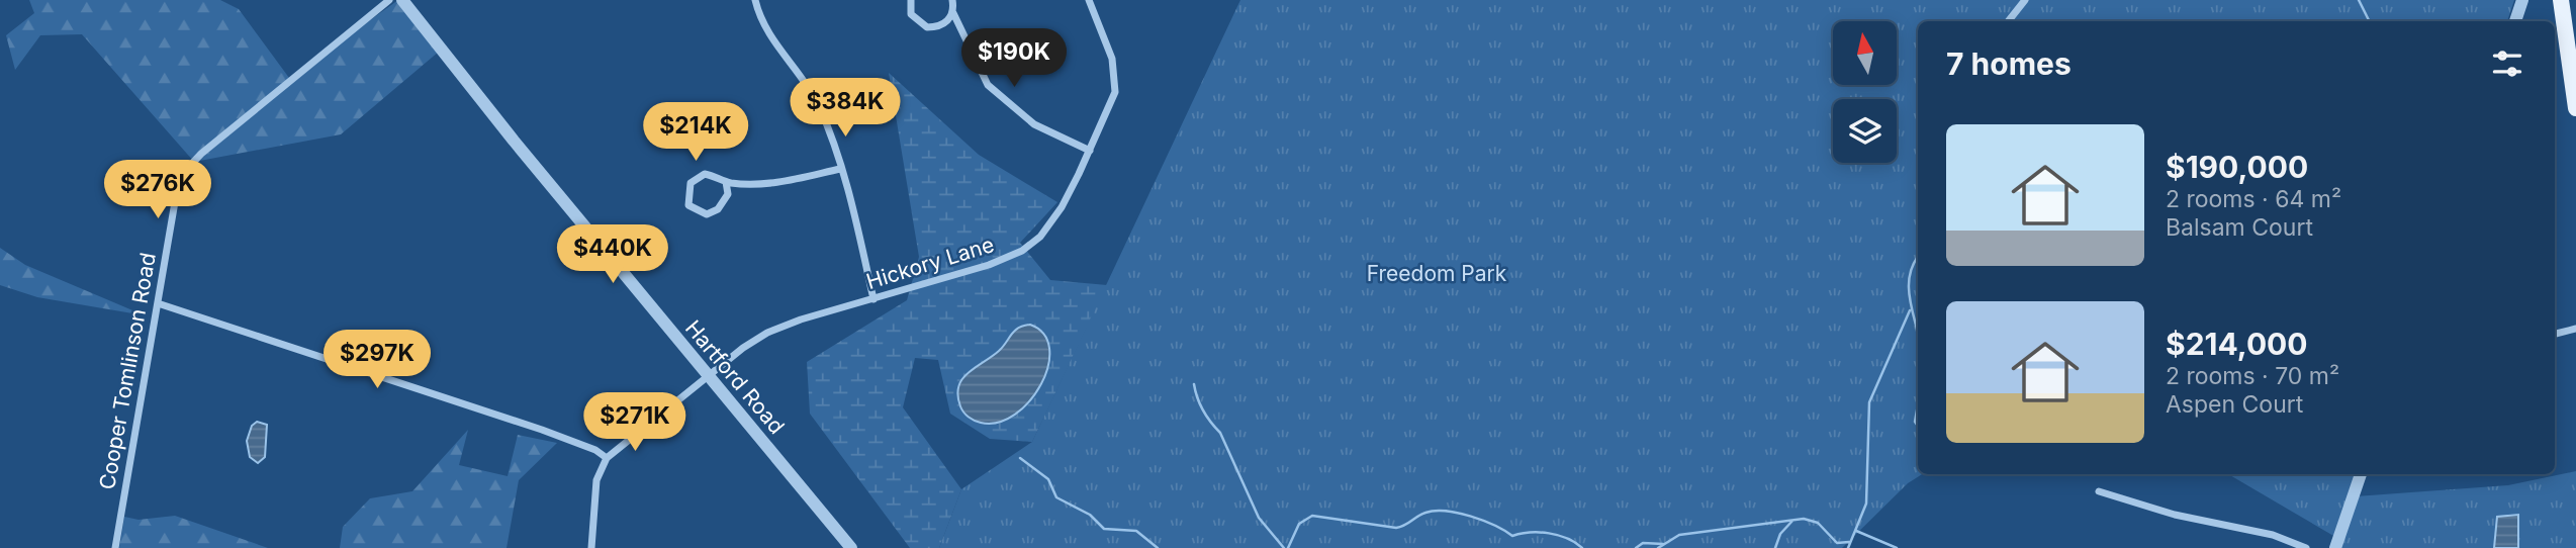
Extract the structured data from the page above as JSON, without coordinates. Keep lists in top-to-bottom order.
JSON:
{
  "streets": {
    "street": ["Hickory Lane", "Cooper Tomlinson Road", "Hartford Road"]
  },
  "crossings": [
    ["Hickory Lane", "Hartford Road"]
  ],
  "parks": ["Freedom Park"],
  "north": "top",
  "page": {
    "heading": "7 homes",
    "price": [
      "$190K",
      "$384K",
      "$214K",
      "$276K",
      "$440K",
      "$297K",
      "$271K"
    ],
    "list": [
      {
        "name": "$190,000",
        "note": "2 rooms · 64 m² · Balsam Court"
      },
      {
        "name": "$214,000",
        "note": "2 rooms · 70 m² · Aspen Court"
      }
    ]
  }
}
